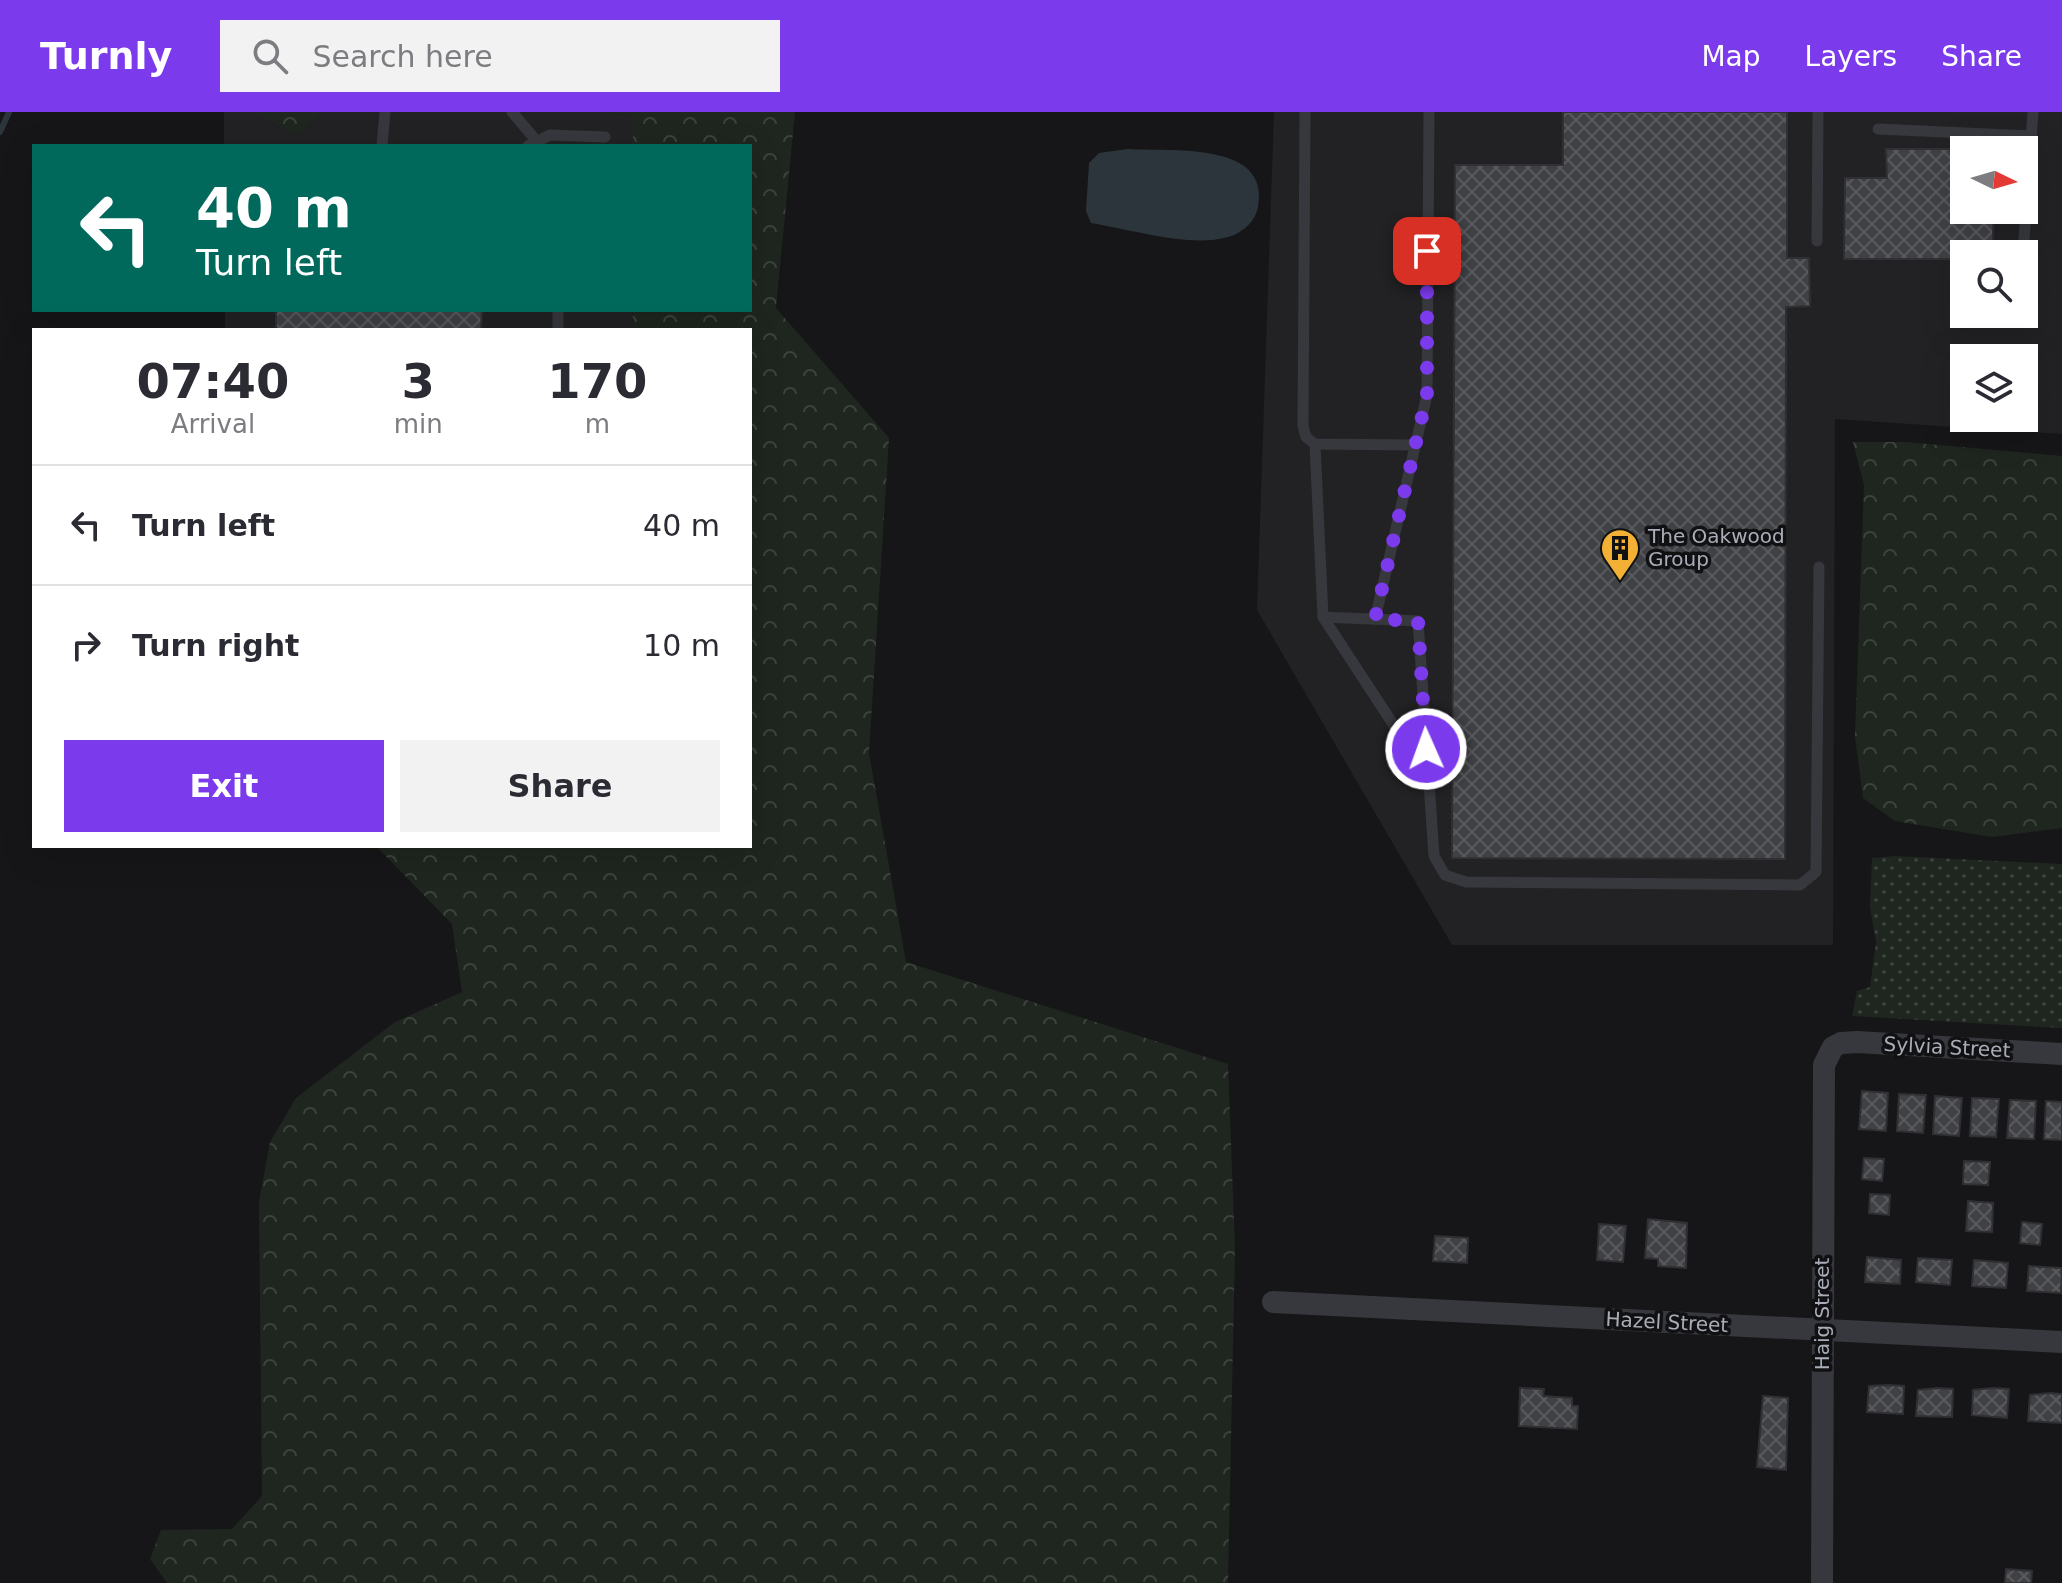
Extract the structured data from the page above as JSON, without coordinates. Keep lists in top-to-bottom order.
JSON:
{
  "streets": {
    "street": ["Sylvia Street", "Haig Street", "Hazel Street"]
  },
  "crossings": [
    ["Sylvia Street", "Haig Street"],
    ["Haig Street", "Hazel Street"]
  ],
  "places": {
    "building": ["The Oakwood Group"]
  },
  "north": "right",
  "page": {
    "header": "Turnly",
    "search": "Search here",
    "nav": ["Map", "Layers", "Share"],
    "turn": ["40 m", "Turn left"],
    "eta": [
      "07:40",
      "Arrival",
      "3",
      "min",
      "170",
      "m"
    ],
    "list": [
      {
        "name": "Turn left",
        "value": "40 m"
      },
      {
        "name": "Turn right",
        "value": "10 m"
      }
    ],
    "buttons": ["Exit", "Share"]
  }
}
